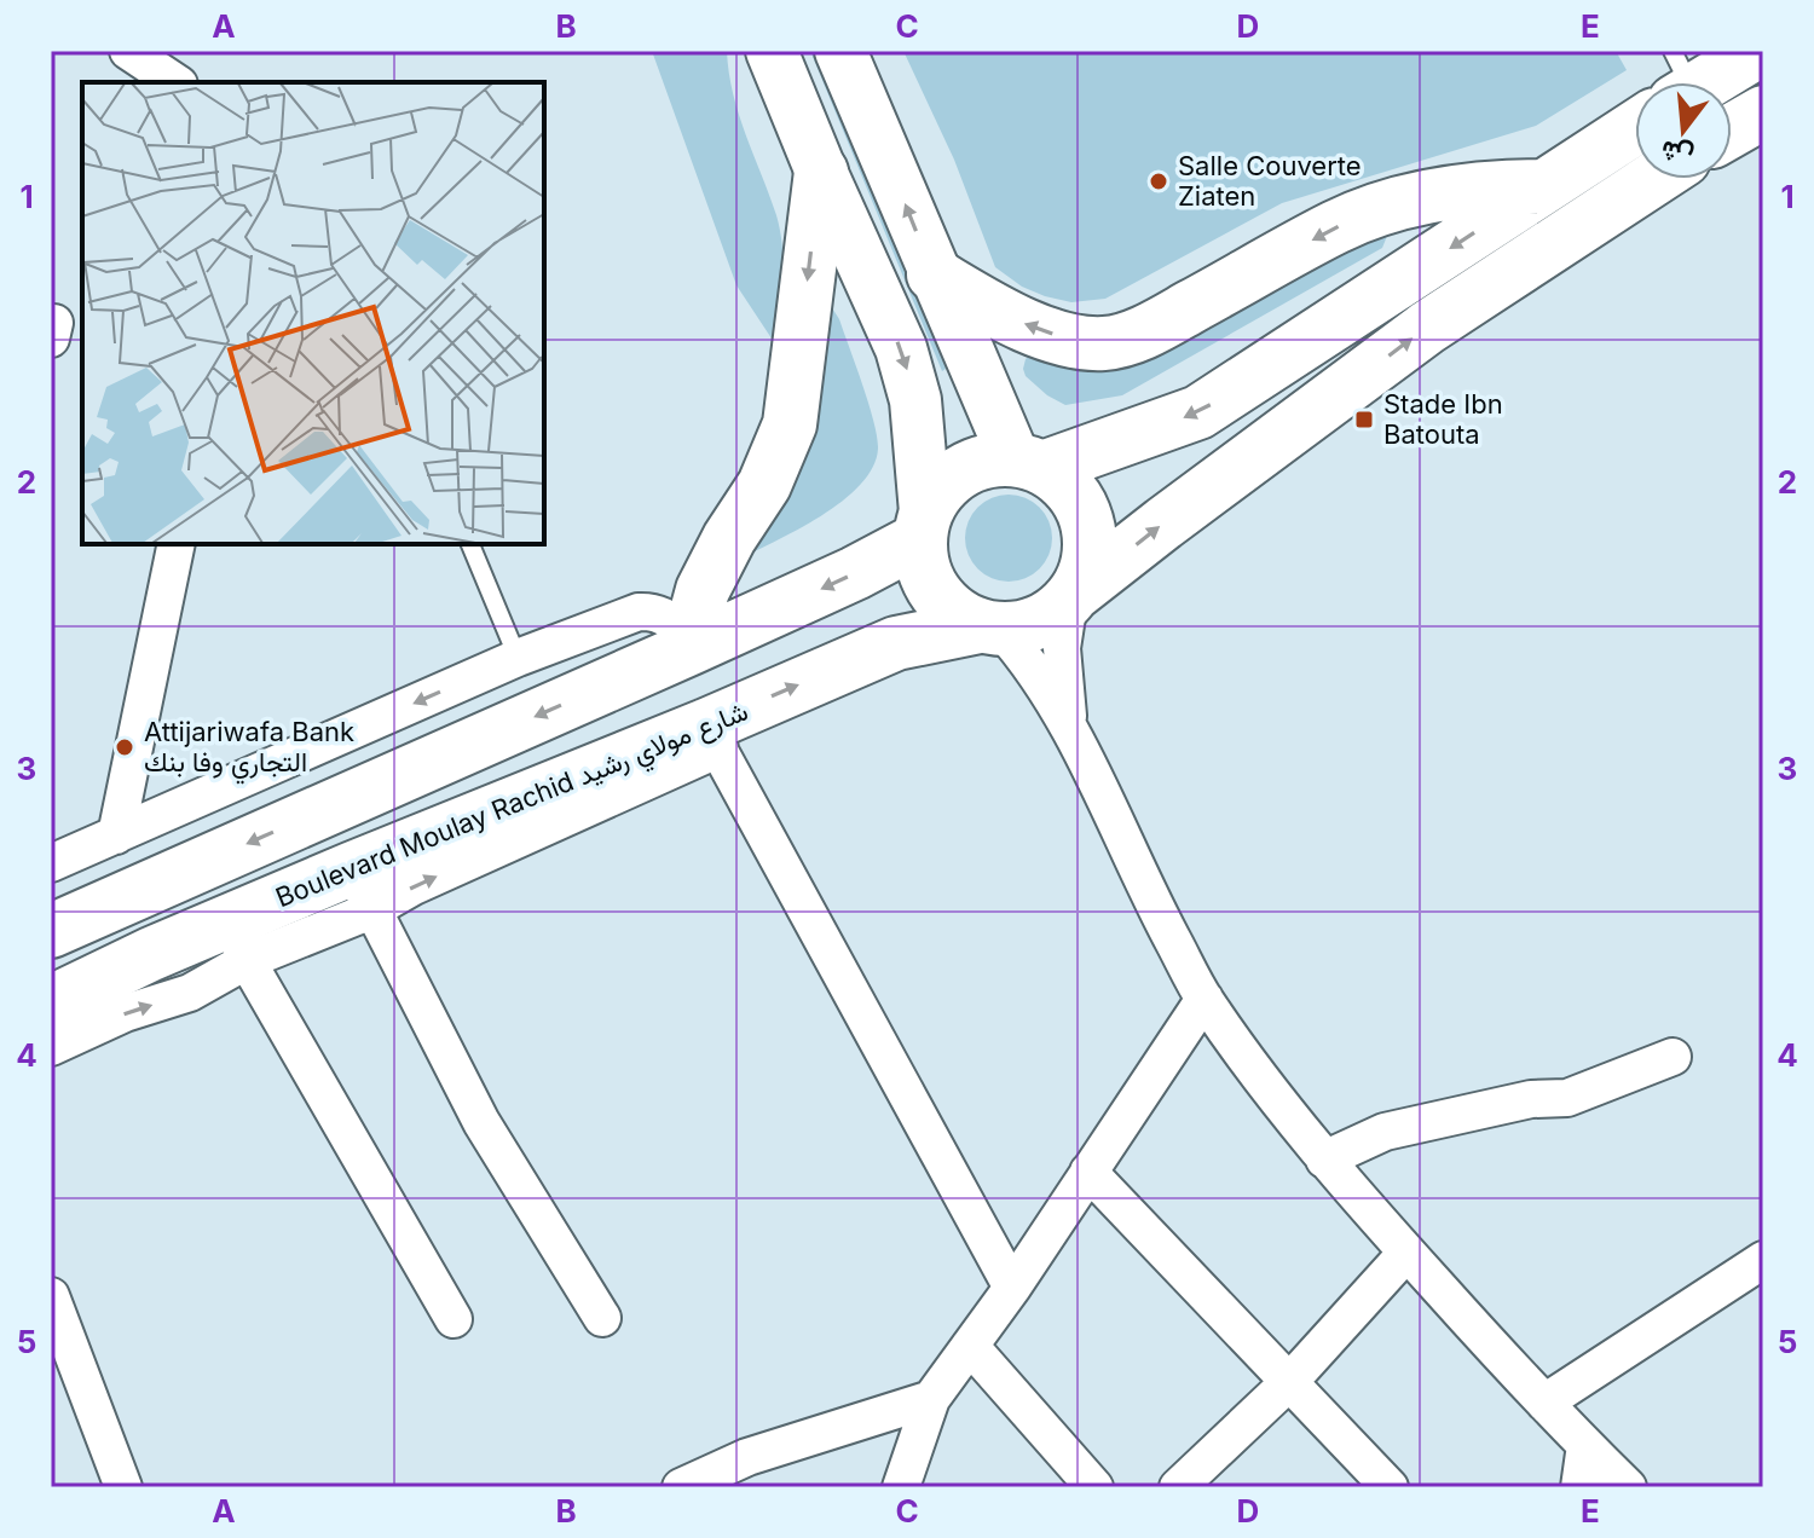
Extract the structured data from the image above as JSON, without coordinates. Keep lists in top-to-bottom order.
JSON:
{
  "streets": {
    "main road": ["Boulevard Moulay Rachid شارع مولاي رشيد"]
  },
  "places": {
    "other": ["Salle Couverte Ziaten", "Attijariwafa Bank التجاري وفا بنك"],
    "transit": ["Stade Ibn Batouta"]
  },
  "north": "bottom",
  "grid": {
    "columns": [
      "A",
      "B",
      "C",
      "D",
      "E"
    ],
    "rows": [
      "1",
      "2",
      "3",
      "4",
      "5"
    ]
  }
}
